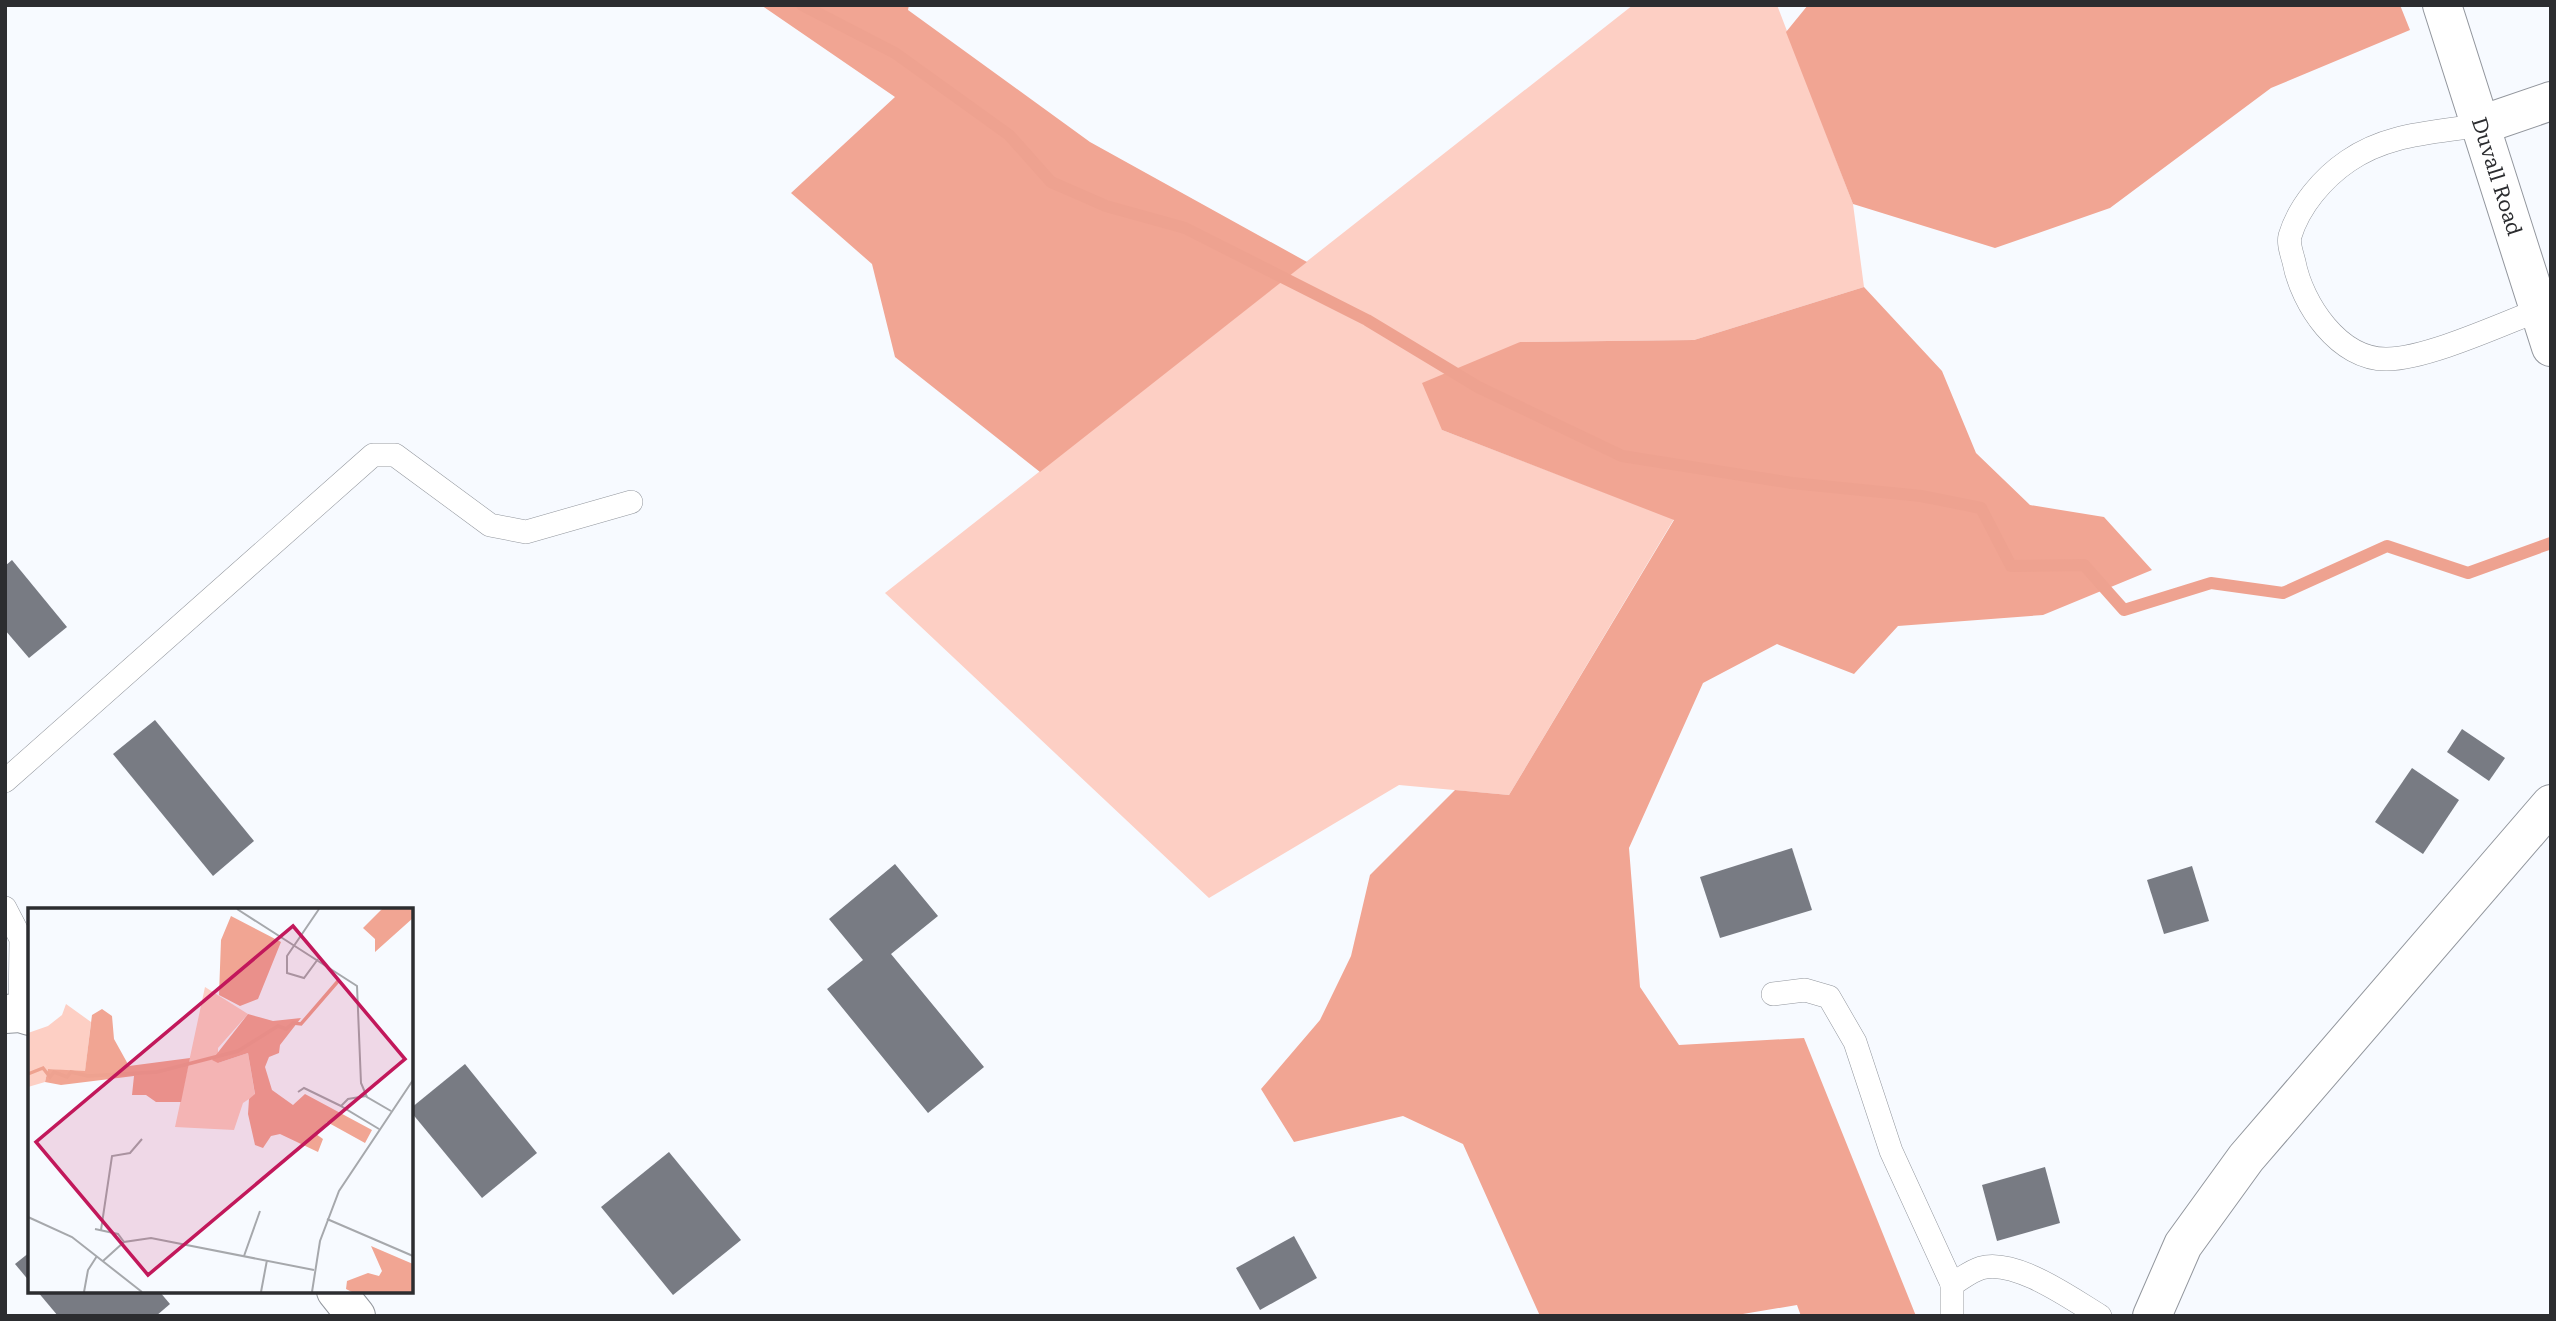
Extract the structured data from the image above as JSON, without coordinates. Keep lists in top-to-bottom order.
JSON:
{
  "streets": {
    "street": ["Duvall Road"]
  }
}
